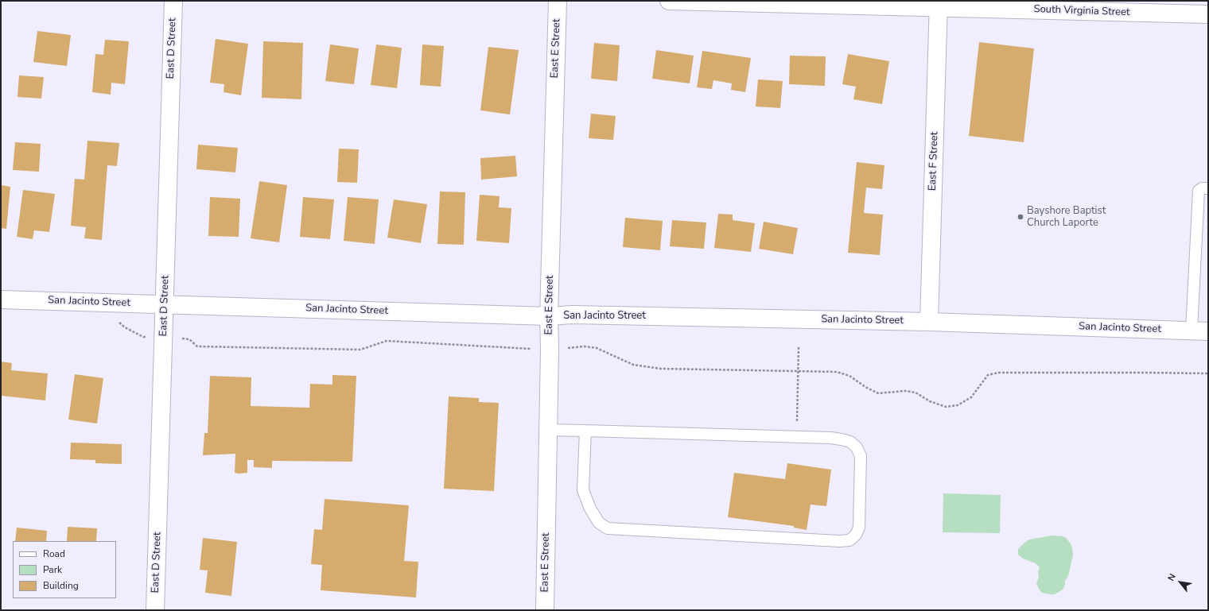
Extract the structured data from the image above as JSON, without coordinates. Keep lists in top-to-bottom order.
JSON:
{
  "streets": {
    "street": [
      "South Virginia Street",
      "East D Street",
      "East E Street",
      "East F Street",
      "San Jacinto Street"
    ]
  },
  "crossings": [
    ["South Virginia Street", "East F Street"],
    ["East D Street", "San Jacinto Street"],
    ["East E Street", "San Jacinto Street"],
    ["East F Street", "San Jacinto Street"]
  ],
  "places": ["Bayshore Baptist Church Laporte"],
  "legend": ["Road", "Park", "Building"],
  "north": "top left"
}
